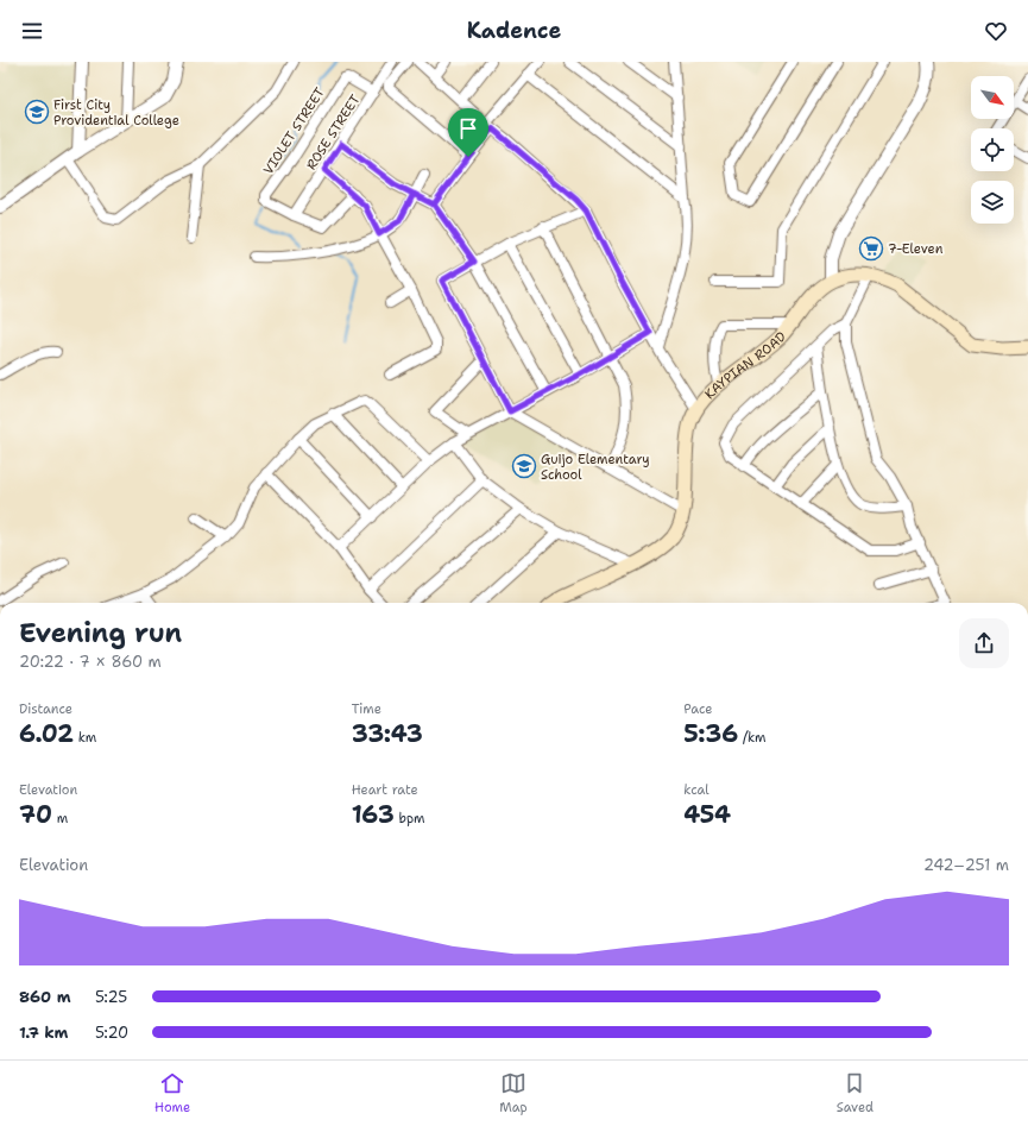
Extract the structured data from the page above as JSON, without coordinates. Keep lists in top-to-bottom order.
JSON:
{
  "streets": {
    "main road": ["KAYPIAN ROAD"],
    "street": ["VIOLET STREET", "ROSE STREET"]
  },
  "crossings": [
    ["VIOLET STREET", "ROSE STREET"]
  ],
  "places": {
    "school or university": ["First City Providential College", "Guijo Elementary School"],
    "supermarket": ["7-Eleven"]
  },
  "north": "bottom right",
  "page": {
    "header": "Kadence",
    "heading": ["Evening run", "20:22 · 7 × 860 m"],
    "stats": [
      ["Distance", "6.02 km"],
      ["Time", "33:43"],
      ["Pace", "5:36 /km"],
      ["Elevation", "70 m"],
      ["Heart rate", "163 bpm"],
      ["kcal", "454"]
    ],
    "chart": ["Elevation", "242–251 m"],
    "list": [
      {
        "name": "860 m",
        "note": "5:25"
      },
      {
        "name": "1.7 km",
        "note": "5:20"
      }
    ],
    "tabs": ["Home", "Map", "Saved"]
  }
}
